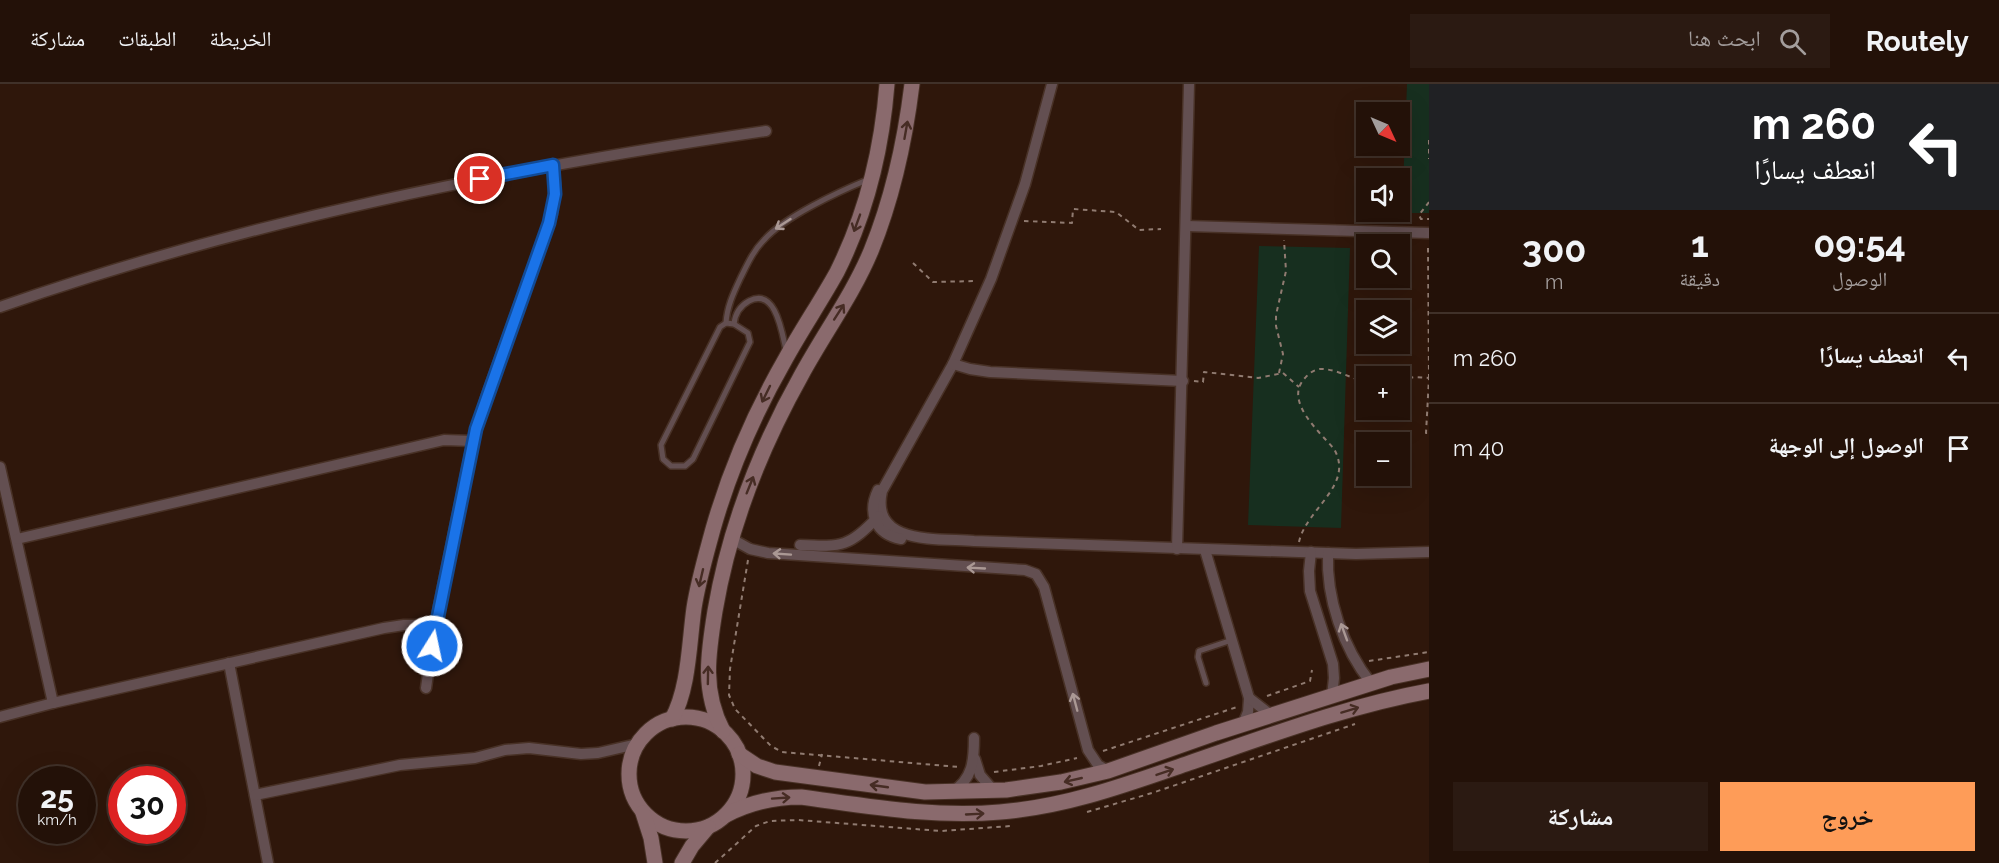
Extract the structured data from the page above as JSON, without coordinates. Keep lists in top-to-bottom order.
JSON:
{
  "north": "bottom right",
  "page": {
    "header": "Routely",
    "search": "ابحث هنا",
    "nav": ["الخريطة", "الطبقات", "مشاركة"],
    "turn": ["260 m", "انعطف يسارًا"],
    "map_buttons": ["+", "−"],
    "eta": [
      "09:54",
      "الوصول",
      "1",
      "دقيقة",
      "300",
      "m"
    ],
    "list": [
      {
        "name": "انعطف يسارًا",
        "value": "260 m"
      },
      {
        "name": "الوصول إلى الوجهة",
        "value": "40 m"
      }
    ],
    "speed": "25 km/h",
    "limit": "30",
    "buttons": ["خروج", "مشاركة"]
  }
}
